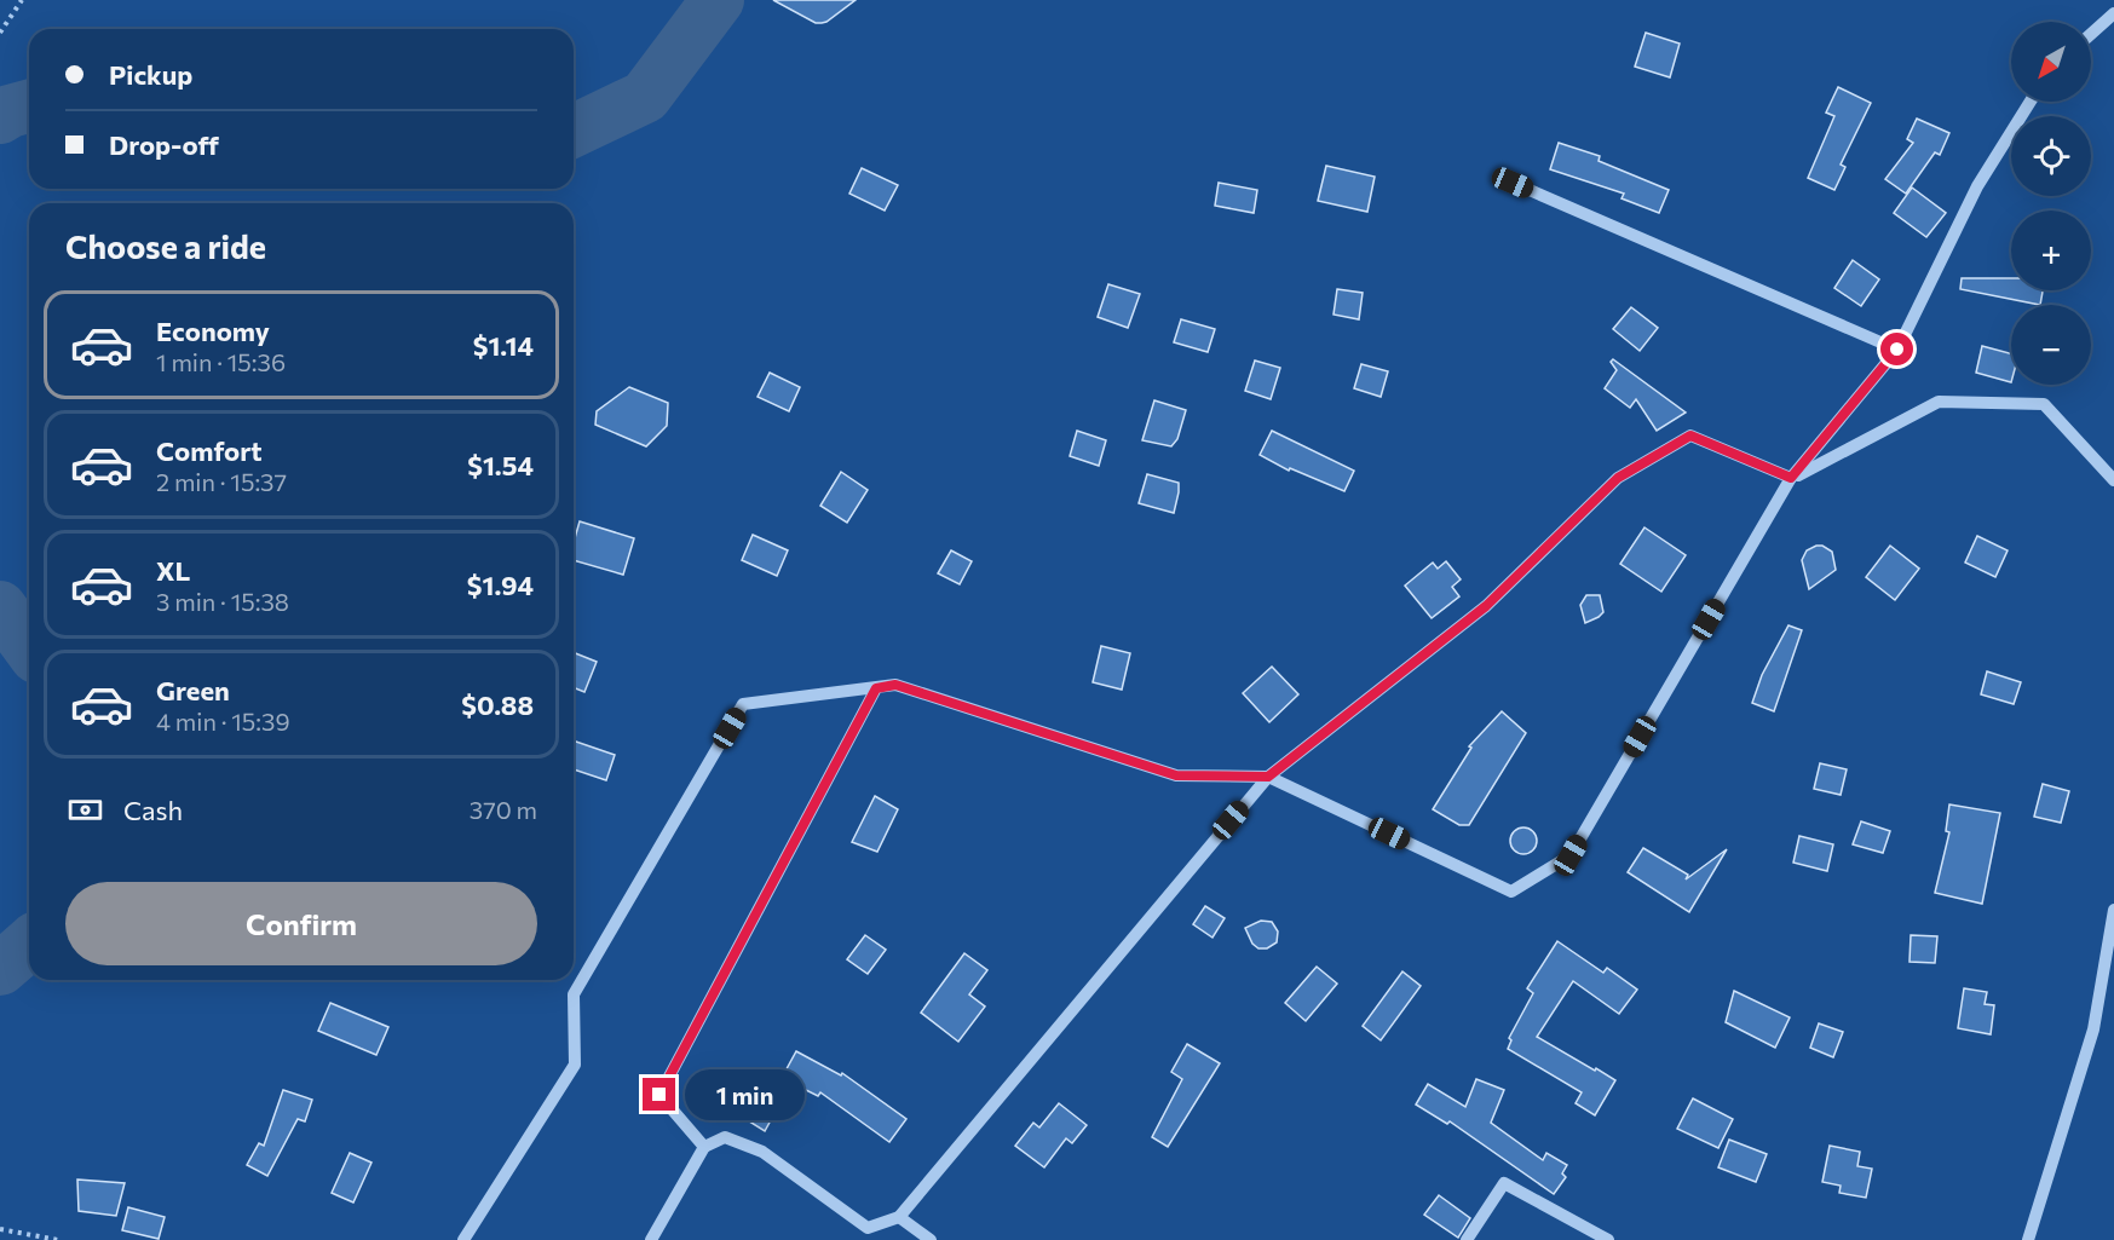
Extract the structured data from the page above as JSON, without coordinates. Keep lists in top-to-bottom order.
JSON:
{
  "north": "bottom left",
  "page": {
    "map_buttons": ["+", "−"],
    "banner": ["Pickup", "Drop-off"],
    "heading": "Choose a ride",
    "list": [
      {
        "name": "Economy",
        "note": "1 min · 15:36",
        "value": "$1.14"
      },
      {
        "name": "Comfort",
        "note": "2 min · 15:37",
        "value": "$1.54"
      },
      {
        "name": "XL",
        "note": "3 min · 15:38",
        "value": "$1.94"
      },
      {
        "name": "Green",
        "note": "4 min · 15:39",
        "value": "$0.88"
      }
    ],
    "pay": ["Cash", "370 m"],
    "buttons": "Confirm",
    "bubble": "1 min"
  }
}
